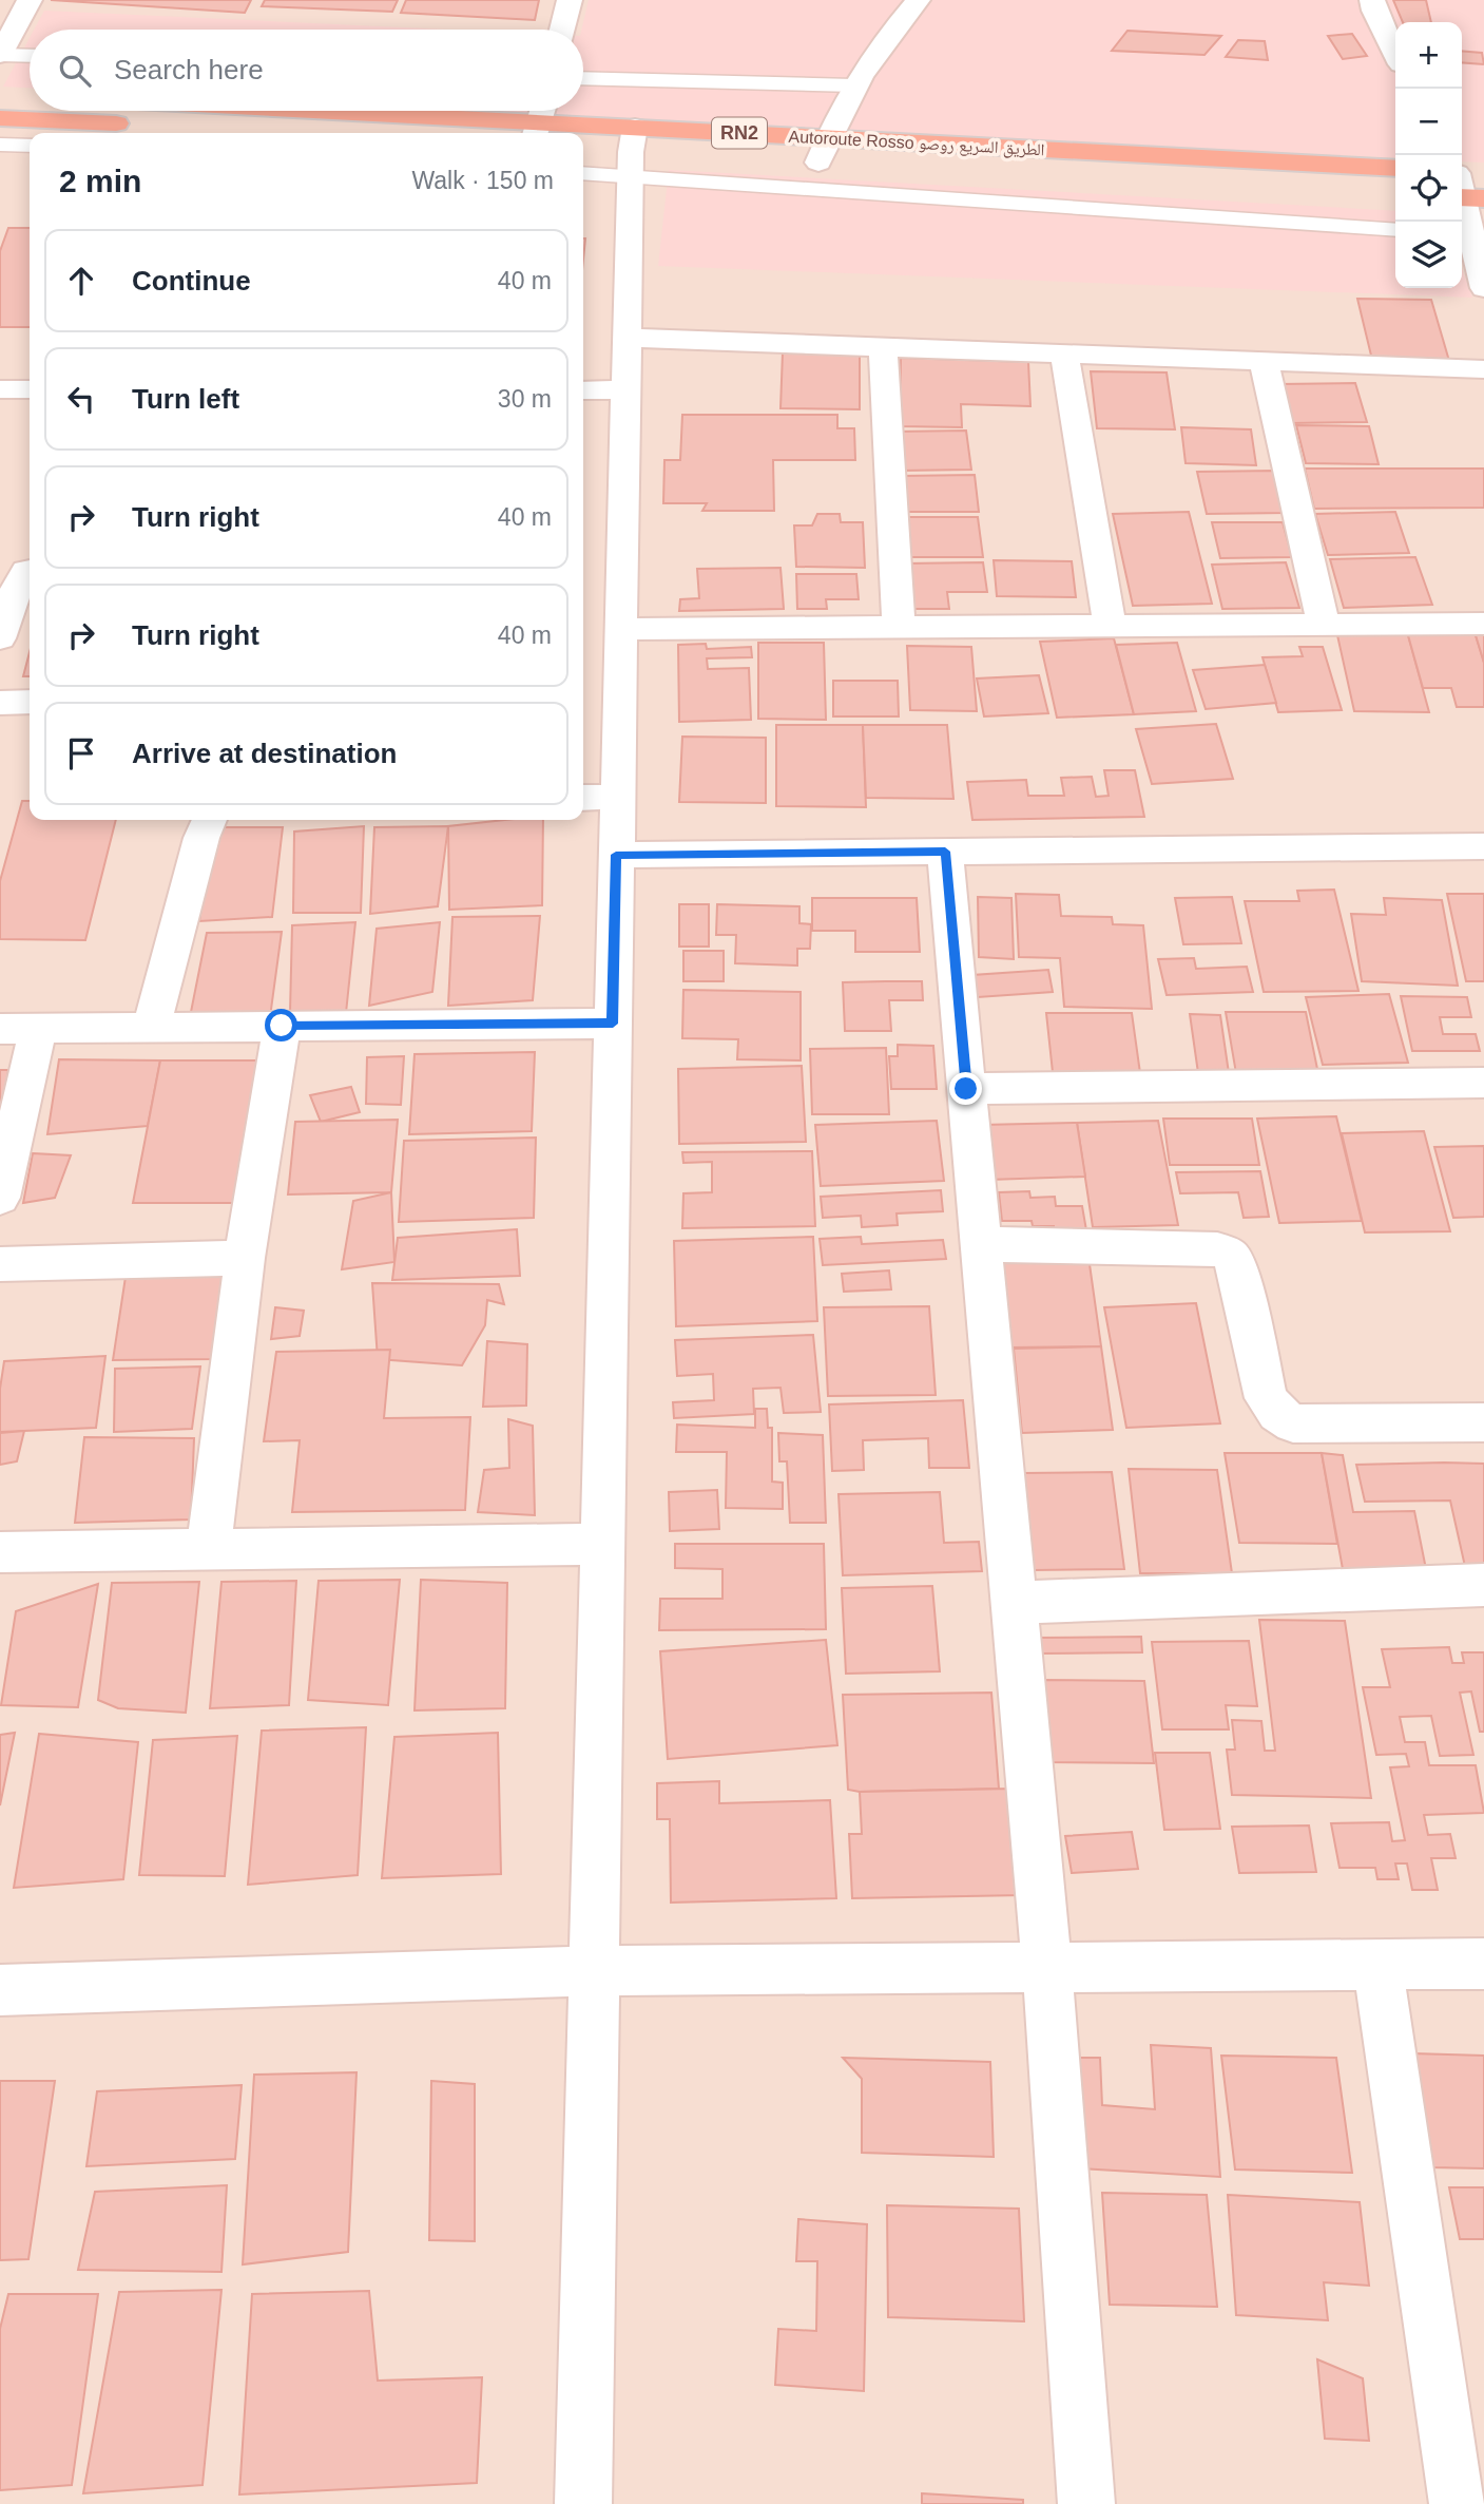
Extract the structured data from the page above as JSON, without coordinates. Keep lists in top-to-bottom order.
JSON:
{
  "streets": {
    "highway": ["RN2", "Autoroute Rosso الطريق السريع روصو"]
  },
  "page": {
    "map_buttons": ["+", "−"],
    "search": "Search here",
    "heading": ["2 min", "Walk · 150 m"],
    "list": [
      ["Continue", "40 m"],
      ["Turn left", "30 m"],
      ["Turn right", "40 m"],
      ["Turn right", "40 m"],
      "Arrive at destination"
    ]
  }
}
